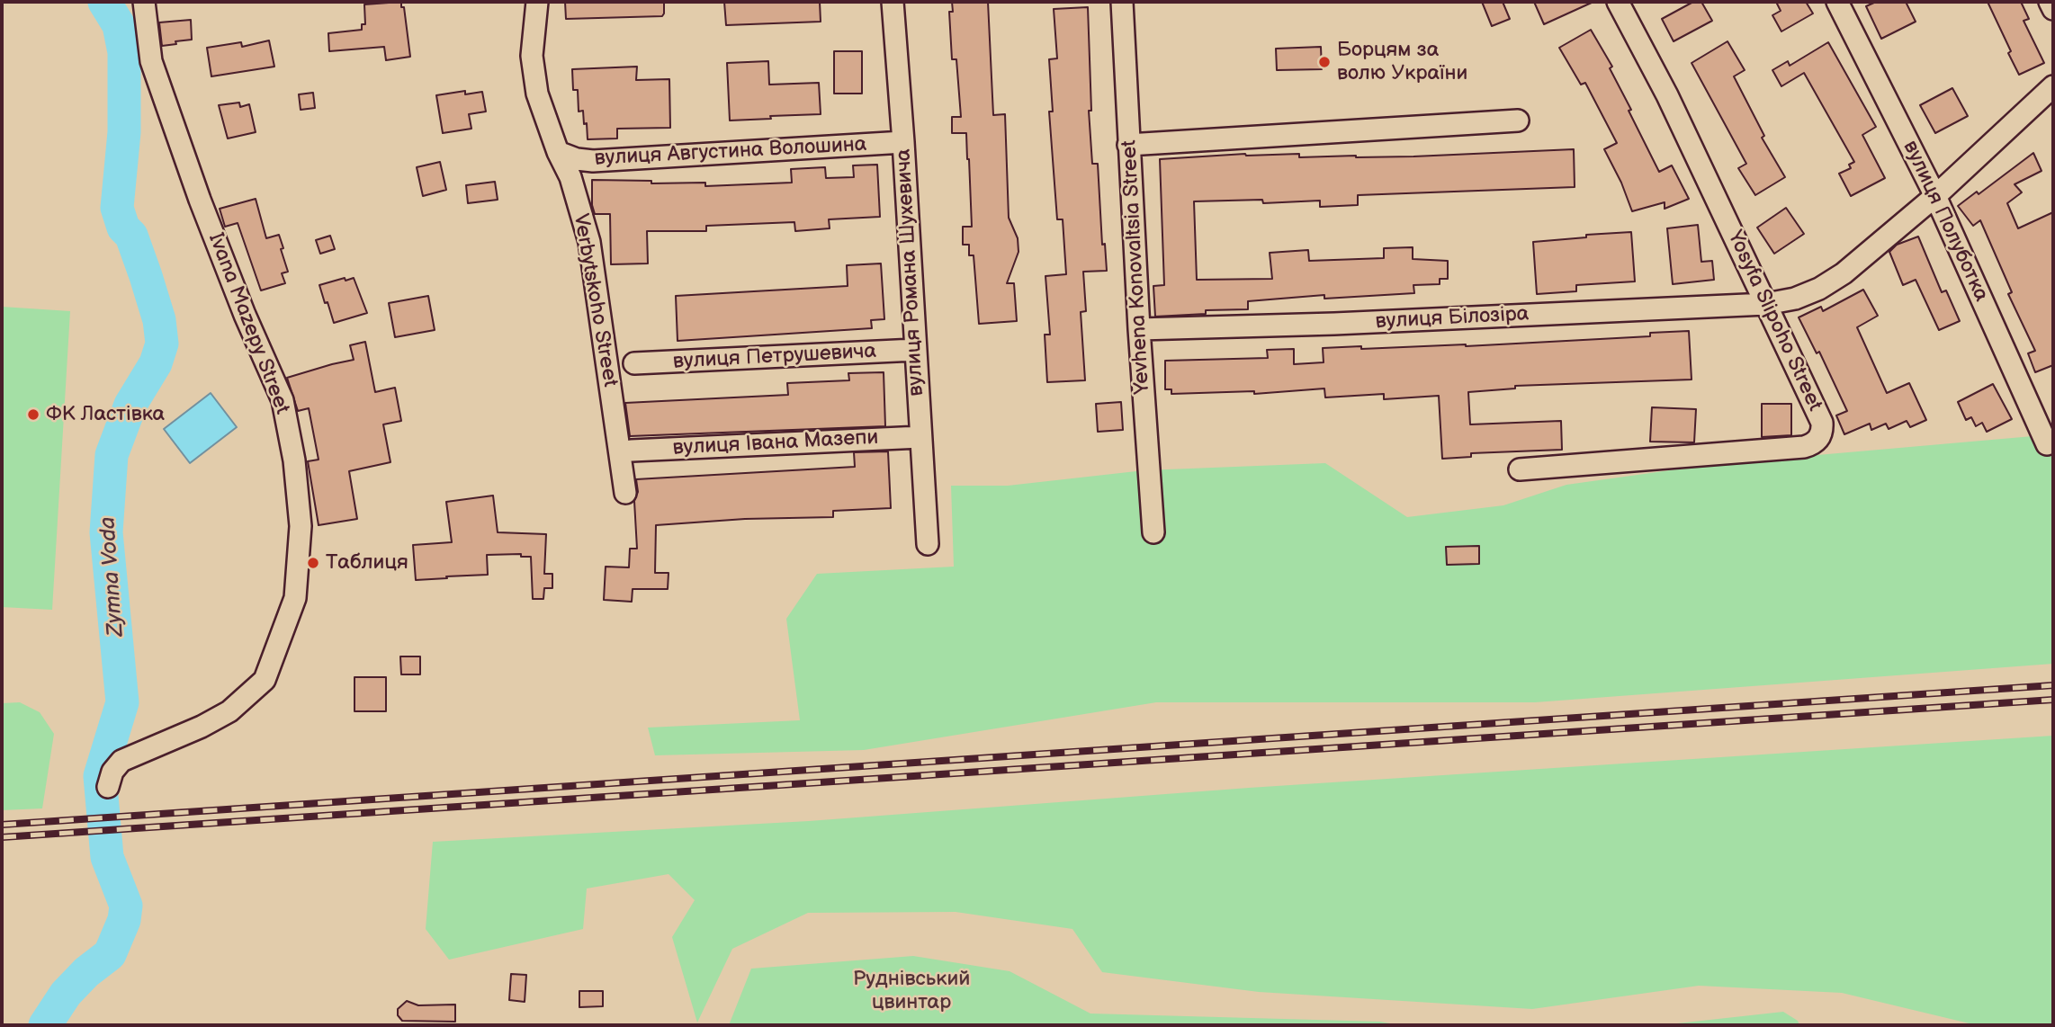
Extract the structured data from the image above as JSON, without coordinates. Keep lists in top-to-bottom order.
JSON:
{
  "streets": {
    "street": [
      "вулиця Августина Волошина",
      "вулиця Полуботка",
      "Yevhena Konovaltsia Street",
      "вулиця Романа Шухевича",
      "Verbytskoho Street",
      "вулиця Білозіра",
      "Yosyfa Slipoho Street",
      "Ivana Mazepy Street",
      "вулиця Петрушевича",
      "вулиця Івана Мазепи"
    ]
  },
  "crossings": [
    ["вулиця Августина Волошина", "вулиця Романа Шухевича"],
    ["вулиця Августина Волошина", "Verbytskoho Street"],
    ["вулиця Полуботка", "вулиця Білозіра"],
    ["Yevhena Konovaltsia Street", "вулиця Білозіра"],
    ["вулиця Романа Шухевича", "вулиця Петрушевича"],
    ["вулиця Романа Шухевича", "вулиця Івана Мазепи"],
    ["вулиця Білозіра", "Yosyfa Slipoho Street"]
  ],
  "water": ["Zymna Voda"],
  "parks": ["Руднівський цвинтар"],
  "places": ["Борцям за волю України", "ФК Ластівка", "Таблиця"]
}
